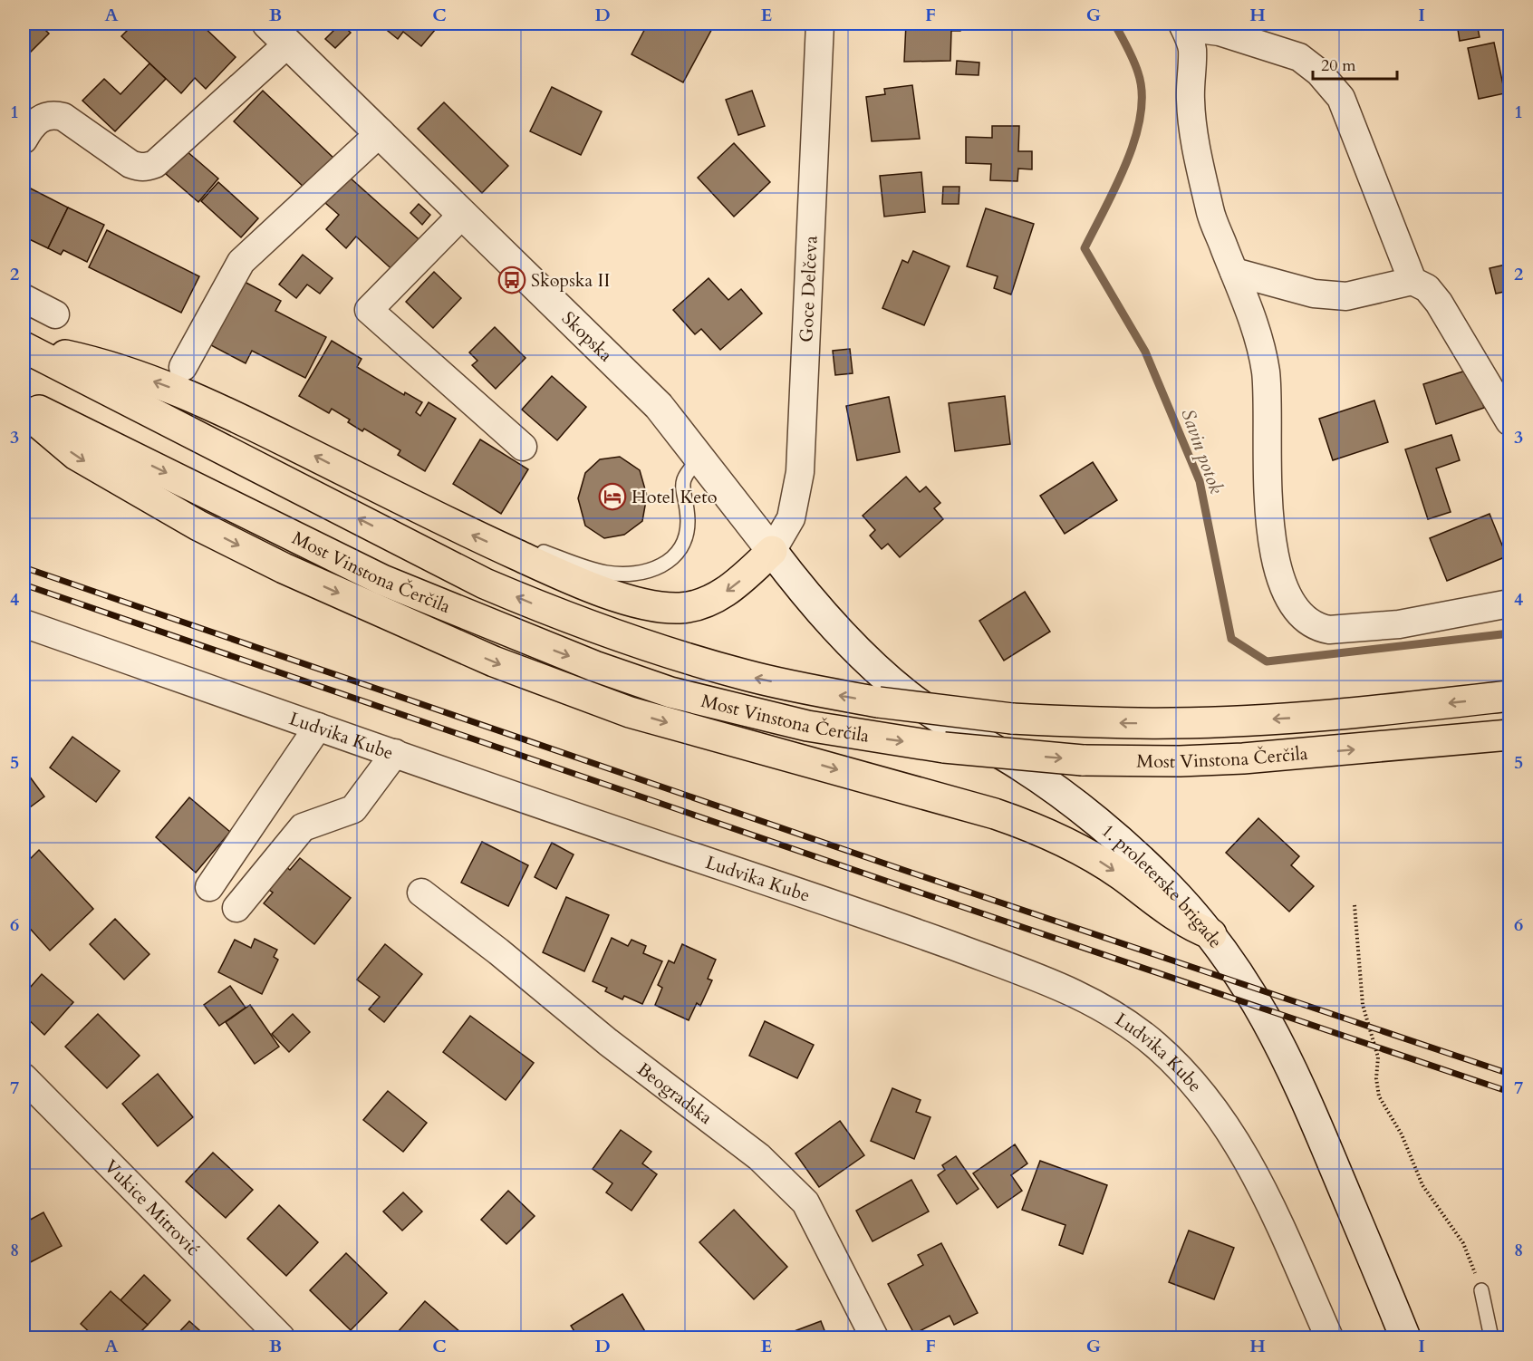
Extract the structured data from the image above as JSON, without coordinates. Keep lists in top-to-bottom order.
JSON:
{
  "streets": {
    "main road": ["Skopska", "Most Vinstona Čerčila", "1. proleterske brigade"],
    "street": [
      "Goce Delčeva",
      "Ludvika Kube",
      "Beogradska",
      "Vukice Mitrović"
    ]
  },
  "crossings": [
    ["Goce Delčeva", "Skopska"],
    ["Goce Delčeva", "1. proleterske brigade"],
    ["Skopska", "1. proleterske brigade"]
  ],
  "water": ["Savin potok"],
  "places": {
    "bus stop": ["Skopska II"],
    "hotel": ["Hotel Keto"]
  },
  "scale_bar": "20 m",
  "grid": {
    "columns": [
      "A",
      "B",
      "C",
      "D",
      "E",
      "F",
      "G",
      "H",
      "I"
    ],
    "rows": [
      "1",
      "2",
      "3",
      "4",
      "5",
      "6",
      "7",
      "8"
    ]
  }
}
